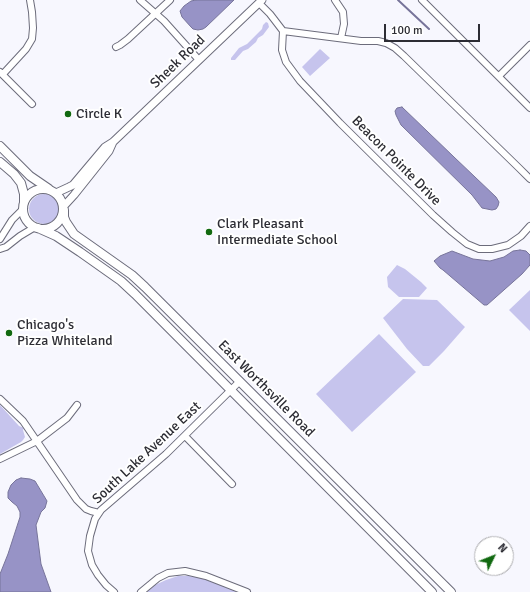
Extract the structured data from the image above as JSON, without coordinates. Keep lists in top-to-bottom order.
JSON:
{
  "streets": {
    "main road": ["East Worthsville Road"],
    "street": ["Sheek Road", "Beacon Pointe Drive", "South Lake Avenue East"]
  },
  "crossings": [
    ["Sheek Road", "East Worthsville Road"],
    ["East Worthsville Road", "South Lake Avenue East"]
  ],
  "places": ["Circle K", "Clark Pleasant Intermediate School", "Chicago's Pizza Whiteland"],
  "scale_bar": "100 m",
  "north": "top right"
}
